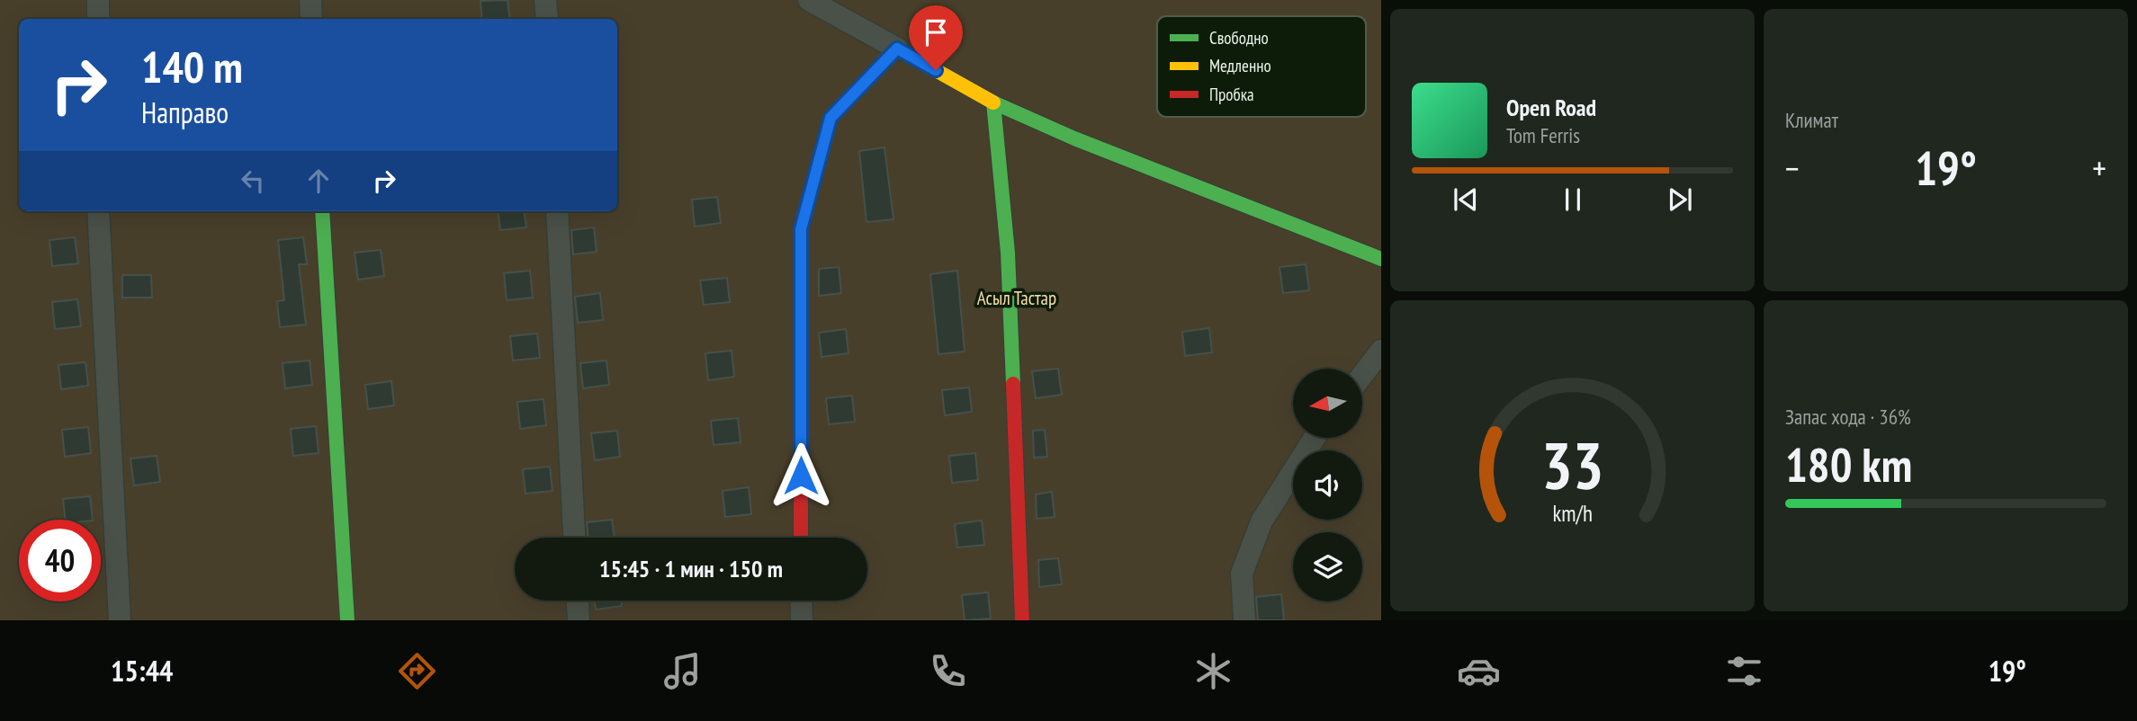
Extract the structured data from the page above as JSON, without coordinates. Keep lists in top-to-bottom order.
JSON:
{
  "parks": ["Асыл Тастар"],
  "legend": ["Свободно", "Медленно", "Пробка"],
  "north": "left",
  "page": {
    "tile": [
      "Климат",
      ["Запас хода · 36%", "180 km"]
    ],
    "turn": ["140 m", "Направо"],
    "song": ["Open Road", "Tom Ferris"],
    "heat": ["−", "19°", "+"],
    "limit": "40",
    "trip": "15:45 · 1 мин · 150 m",
    "tabs": ["15:44", "19°"],
    "gauge": ["33", "km/h"]
  }
}
